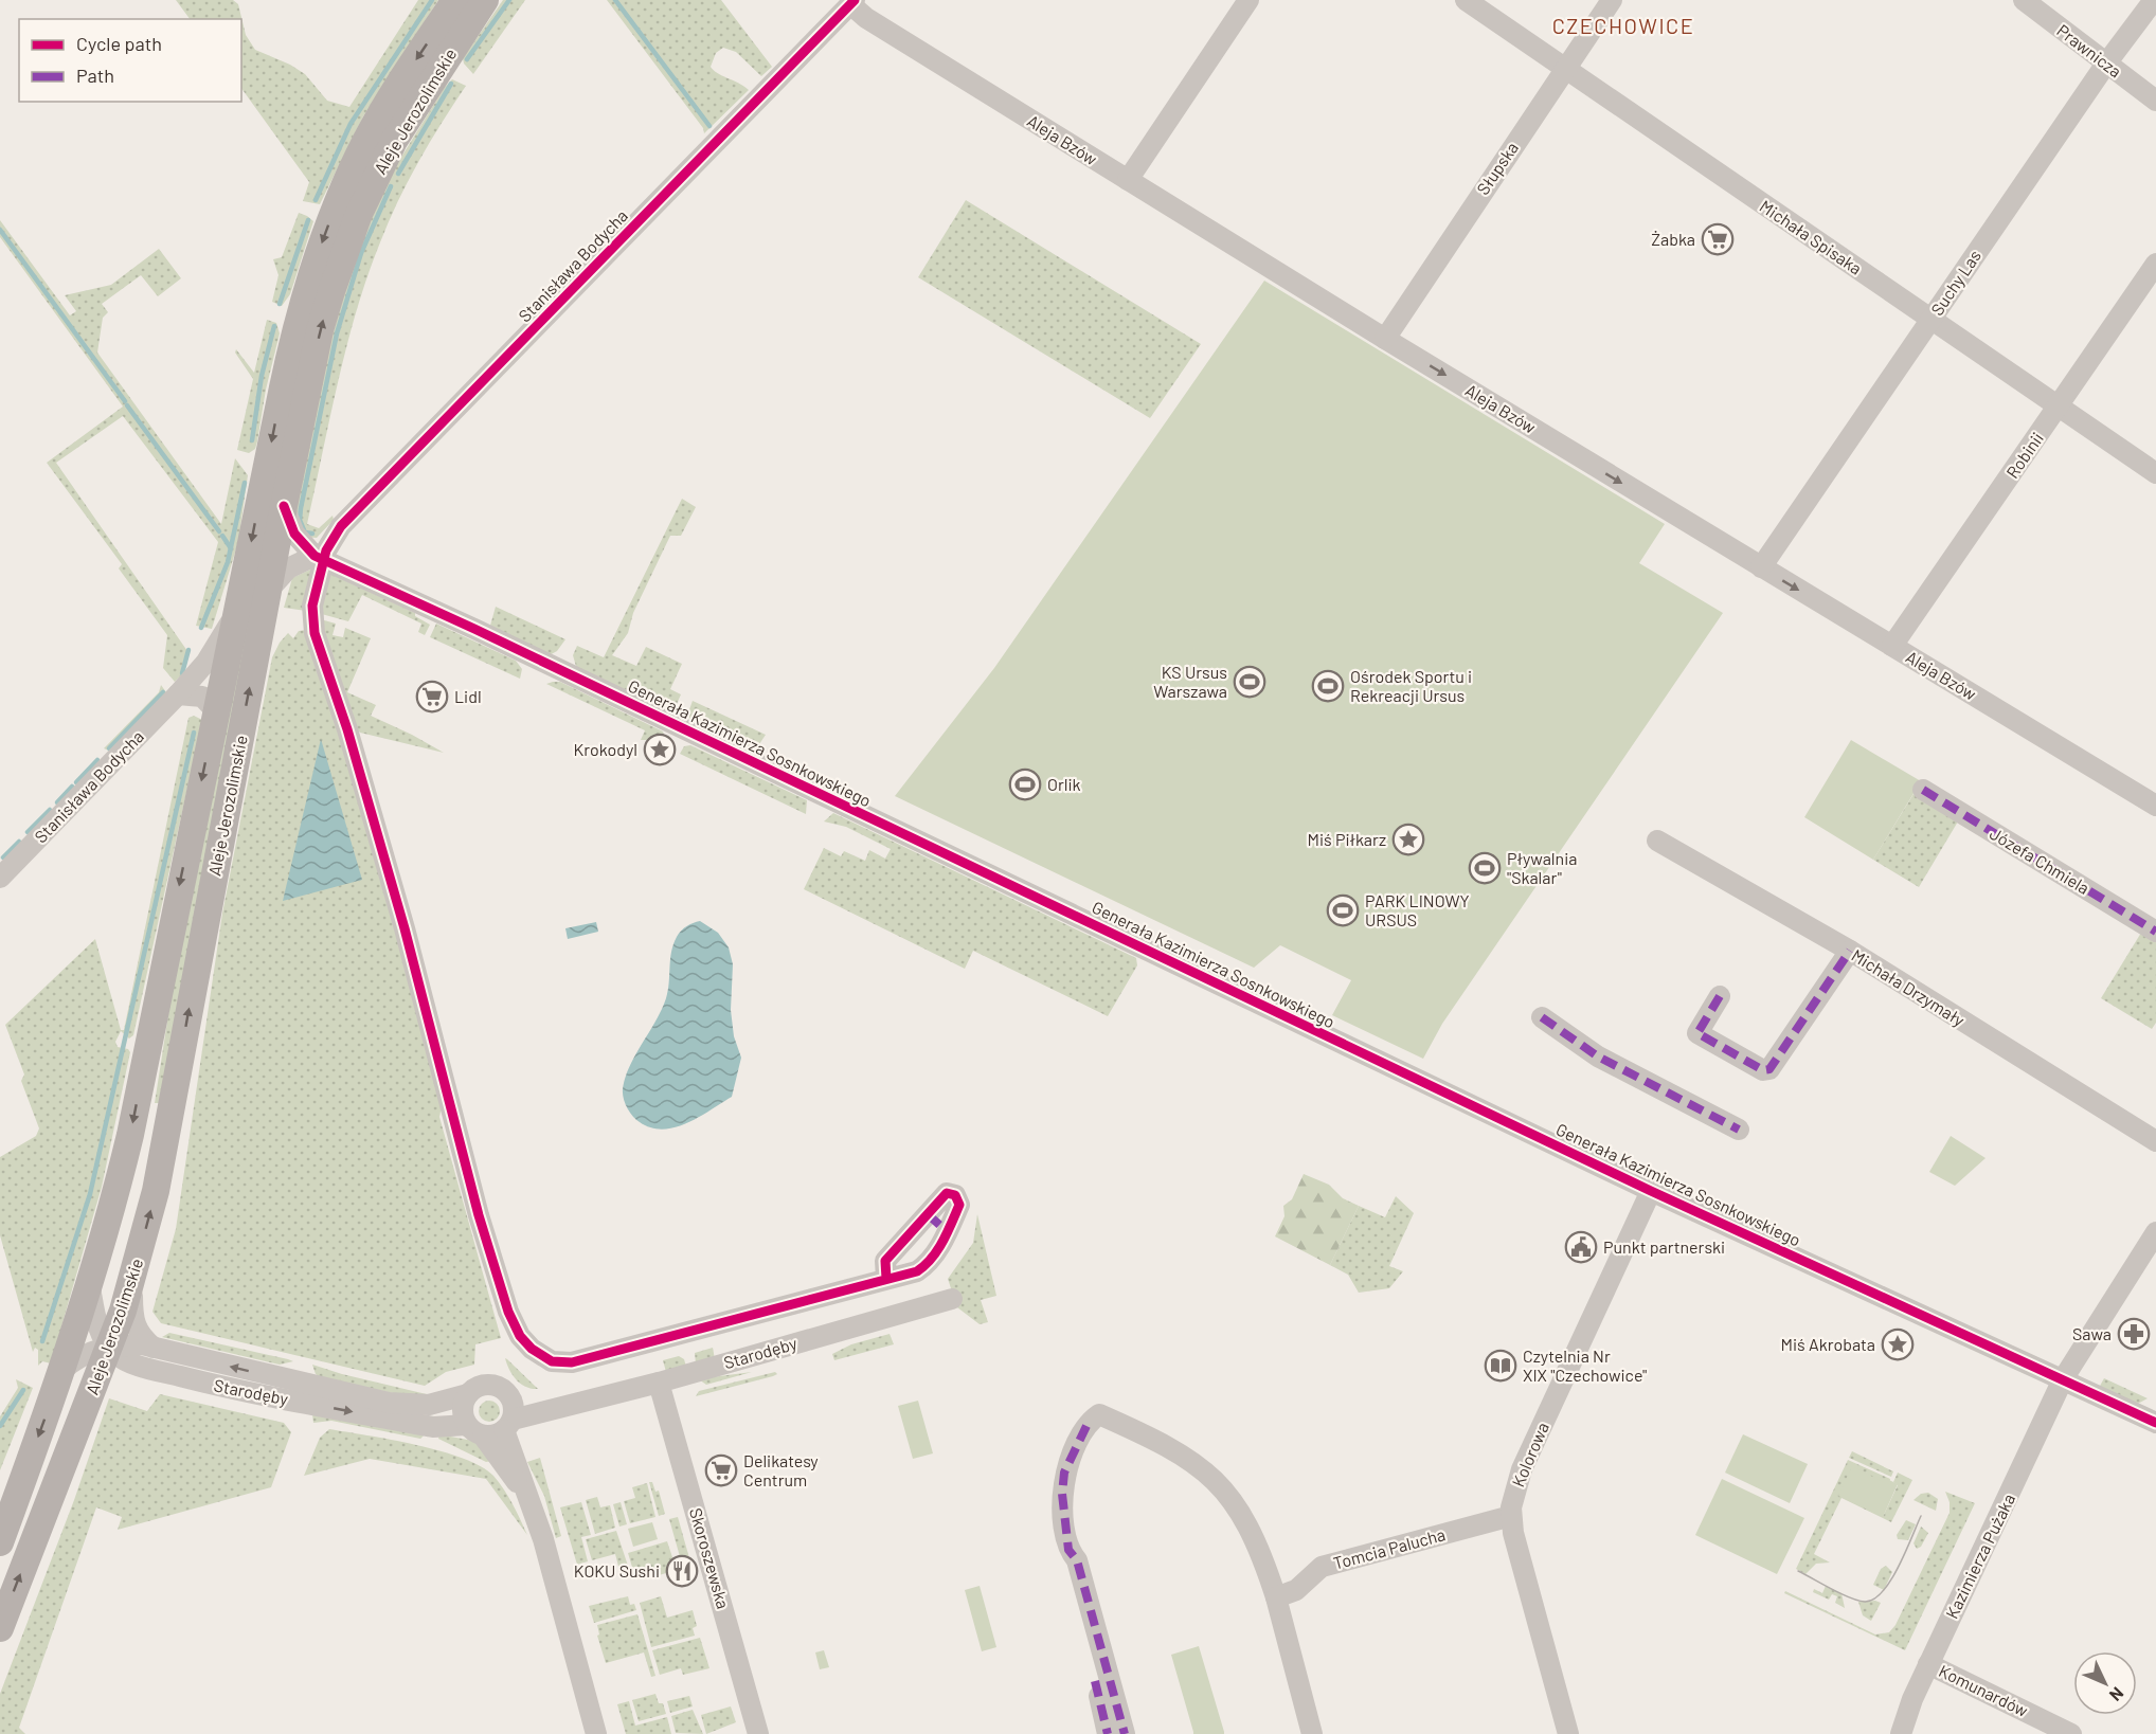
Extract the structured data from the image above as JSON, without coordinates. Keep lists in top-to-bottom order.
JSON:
{
  "streets": {
    "main road": ["Aleje Jerozolimskie"],
    "street": [
      "Prawnicza",
      "Aleja Bzów",
      "Słupska",
      "Michała Spisaka",
      "Stanisława Bodycha",
      "Suchy Las",
      "Robinii",
      "Generała Kazimierza Sosnkowskiego",
      "Józefa Chmiela",
      "Michała Drzymały",
      "Starodęby",
      "Kolorowa",
      "Tomcia Palucha",
      "Kazimierza Pużaka",
      "Skoroszewska",
      "Komunardów"
    ]
  },
  "crossings": [
    ["Prawnicza", "Suchy Las"],
    ["Aleje Jerozolimskie", "Stanisława Bodycha"],
    ["Aleje Jerozolimskie", "Generała Kazimierza Sosnkowskiego"],
    ["Aleje Jerozolimskie", "Starodęby"],
    ["Aleja Bzów", "Słupska"],
    ["Aleja Bzów", "Stanisława Bodycha"],
    ["Aleja Bzów", "Suchy Las"],
    ["Aleja Bzów", "Robinii"],
    ["Słupska", "Michała Spisaka"],
    ["Michała Spisaka", "Suchy Las"],
    ["Michała Spisaka", "Robinii"],
    ["Stanisława Bodycha", "Generała Kazimierza Sosnkowskiego"],
    ["Generała Kazimierza Sosnkowskiego", "Kolorowa"],
    ["Generała Kazimierza Sosnkowskiego", "Kazimierza Pużaka"],
    ["Starodęby", "Skoroszewska"],
    ["Kolorowa", "Tomcia Palucha"],
    ["Kazimierza Pużaka", "Komunardów"]
  ],
  "one_way": ["Aleja Bzów"],
  "districts": ["CZECHOWICE"],
  "places": {
    "supermarket": ["Żabka", "Lidl", "Delikatesy Centrum"],
    "sports": [
      "KS Ursus Warszawa",
      "Ośrodek Sportu i Rekreacji Ursus",
      "Orlik",
      "Pływalnia \"Skalar\"",
      "PARK LINOWY URSUS"
    ],
    "place": ["Krokodyl", "Miś Piłkarz", "Miś Akrobata"],
    "public building": ["Punkt partnerski"],
    "pharmacy": ["Sawa"],
    "library": ["Czytelnia Nr XIX \"Czechowice\""],
    "restaurant": ["KOKU Sushi"]
  },
  "legend": ["Cycle path", "Path"],
  "north": "bottom right"
}
